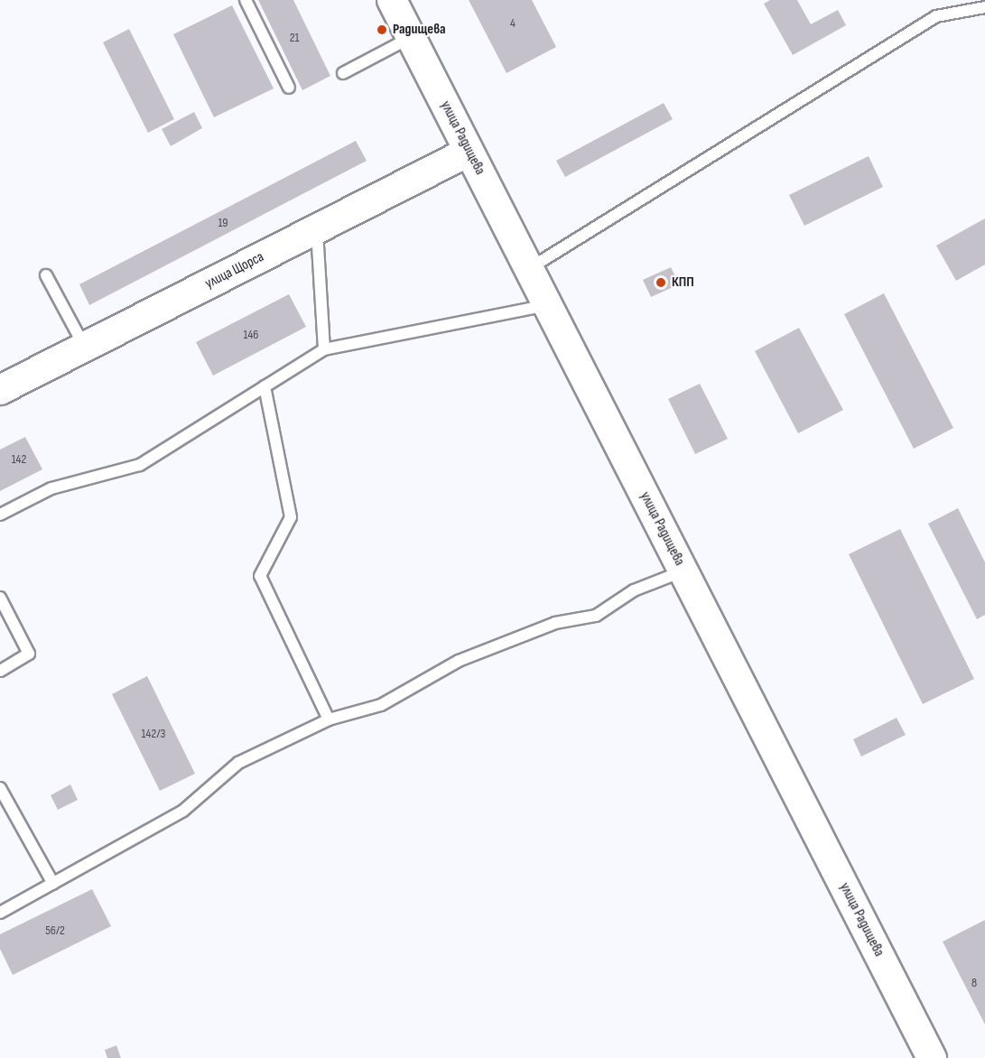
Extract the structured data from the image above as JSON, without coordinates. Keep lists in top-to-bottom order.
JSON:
{
  "streets": {
    "street": ["улица Радищева", "улица Щорса"]
  },
  "crossings": [
    ["улица Радищева", "улица Щорса"]
  ],
  "places": ["Радищева", "КПП"],
  "house_numbers": [
    "4",
    "21",
    "19",
    "146",
    "142",
    "142/3",
    "56/2",
    "8"
  ]
}
